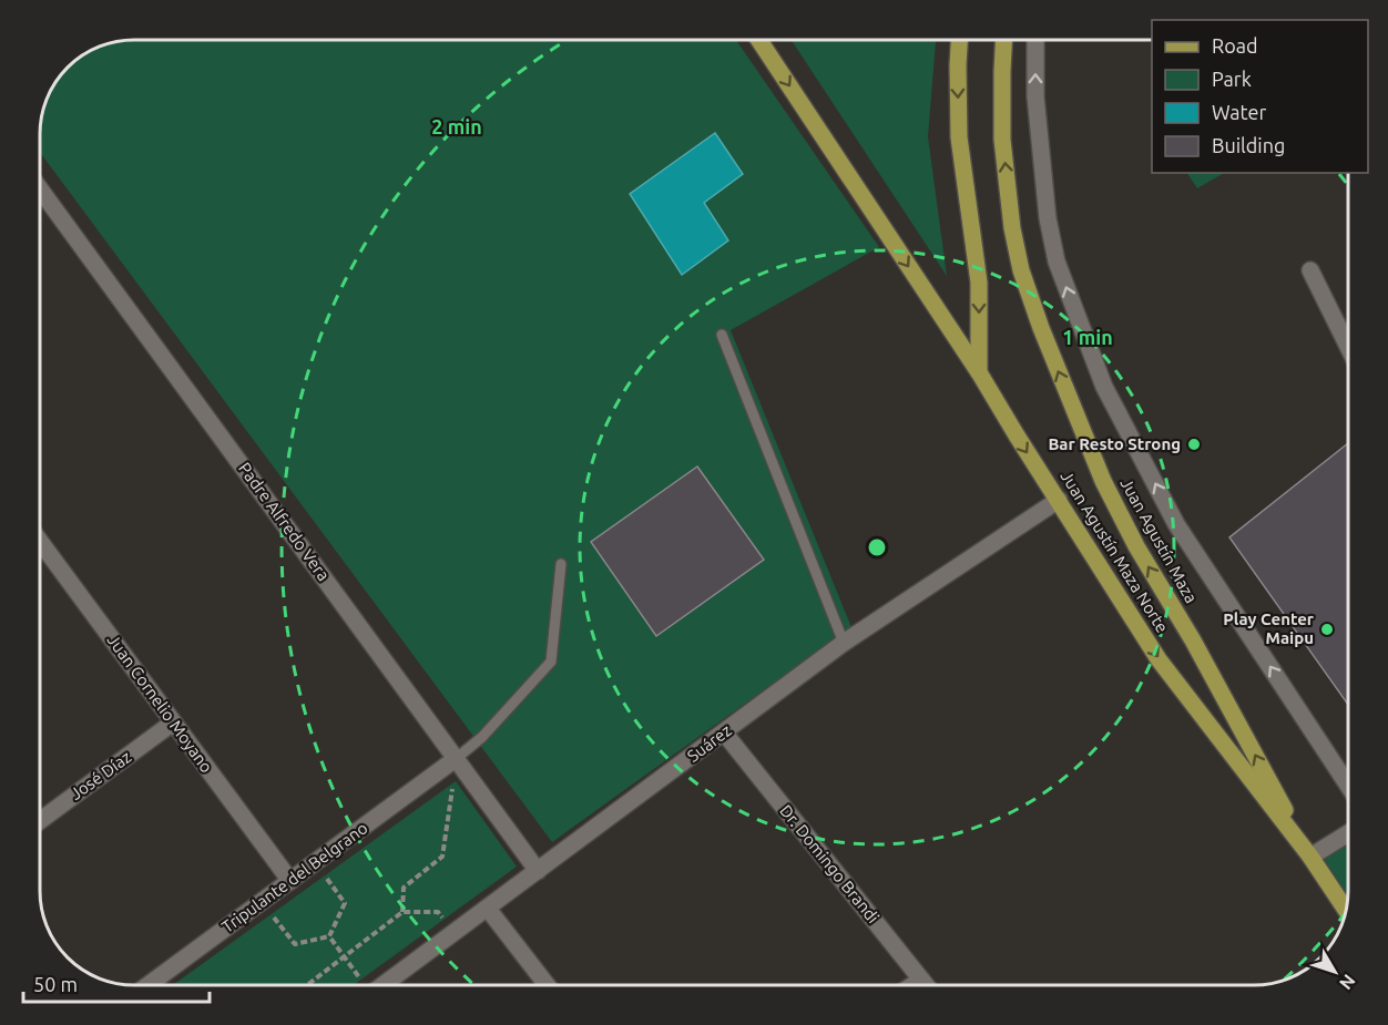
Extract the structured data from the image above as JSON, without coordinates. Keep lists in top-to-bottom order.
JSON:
{
  "streets": {
    "main road": ["Juan Agustín Maza", "Juan Agustín Maza Norte"],
    "street": [
      "Padre Alfredo Vera",
      "Juan Cornelio Moyano",
      "Suárez",
      "José Díaz",
      "Dr. Domingo Brandi",
      "Tripulante del Belgrano"
    ]
  },
  "crossings": [
    ["Padre Alfredo Vera", "Suárez"],
    ["Padre Alfredo Vera", "Tripulante del Belgrano"],
    ["Juan Agustín Maza", "Juan Agustín Maza Norte"],
    ["Juan Agustín Maza Norte", "Suárez"],
    ["Juan Cornelio Moyano", "José Díaz"],
    ["Juan Cornelio Moyano", "Tripulante del Belgrano"],
    ["Suárez", "Dr. Domingo Brandi"]
  ],
  "one_way": ["Juan Agustín Maza Norte"],
  "places": ["Bar Resto Strong", "Play Center Maipu"],
  "legend": [
    "Road",
    "Park",
    "Water",
    "Building"
  ],
  "scale_bar": "50 m",
  "north": "bottom right",
  "rings": ["2 min", "1 min"]
}
